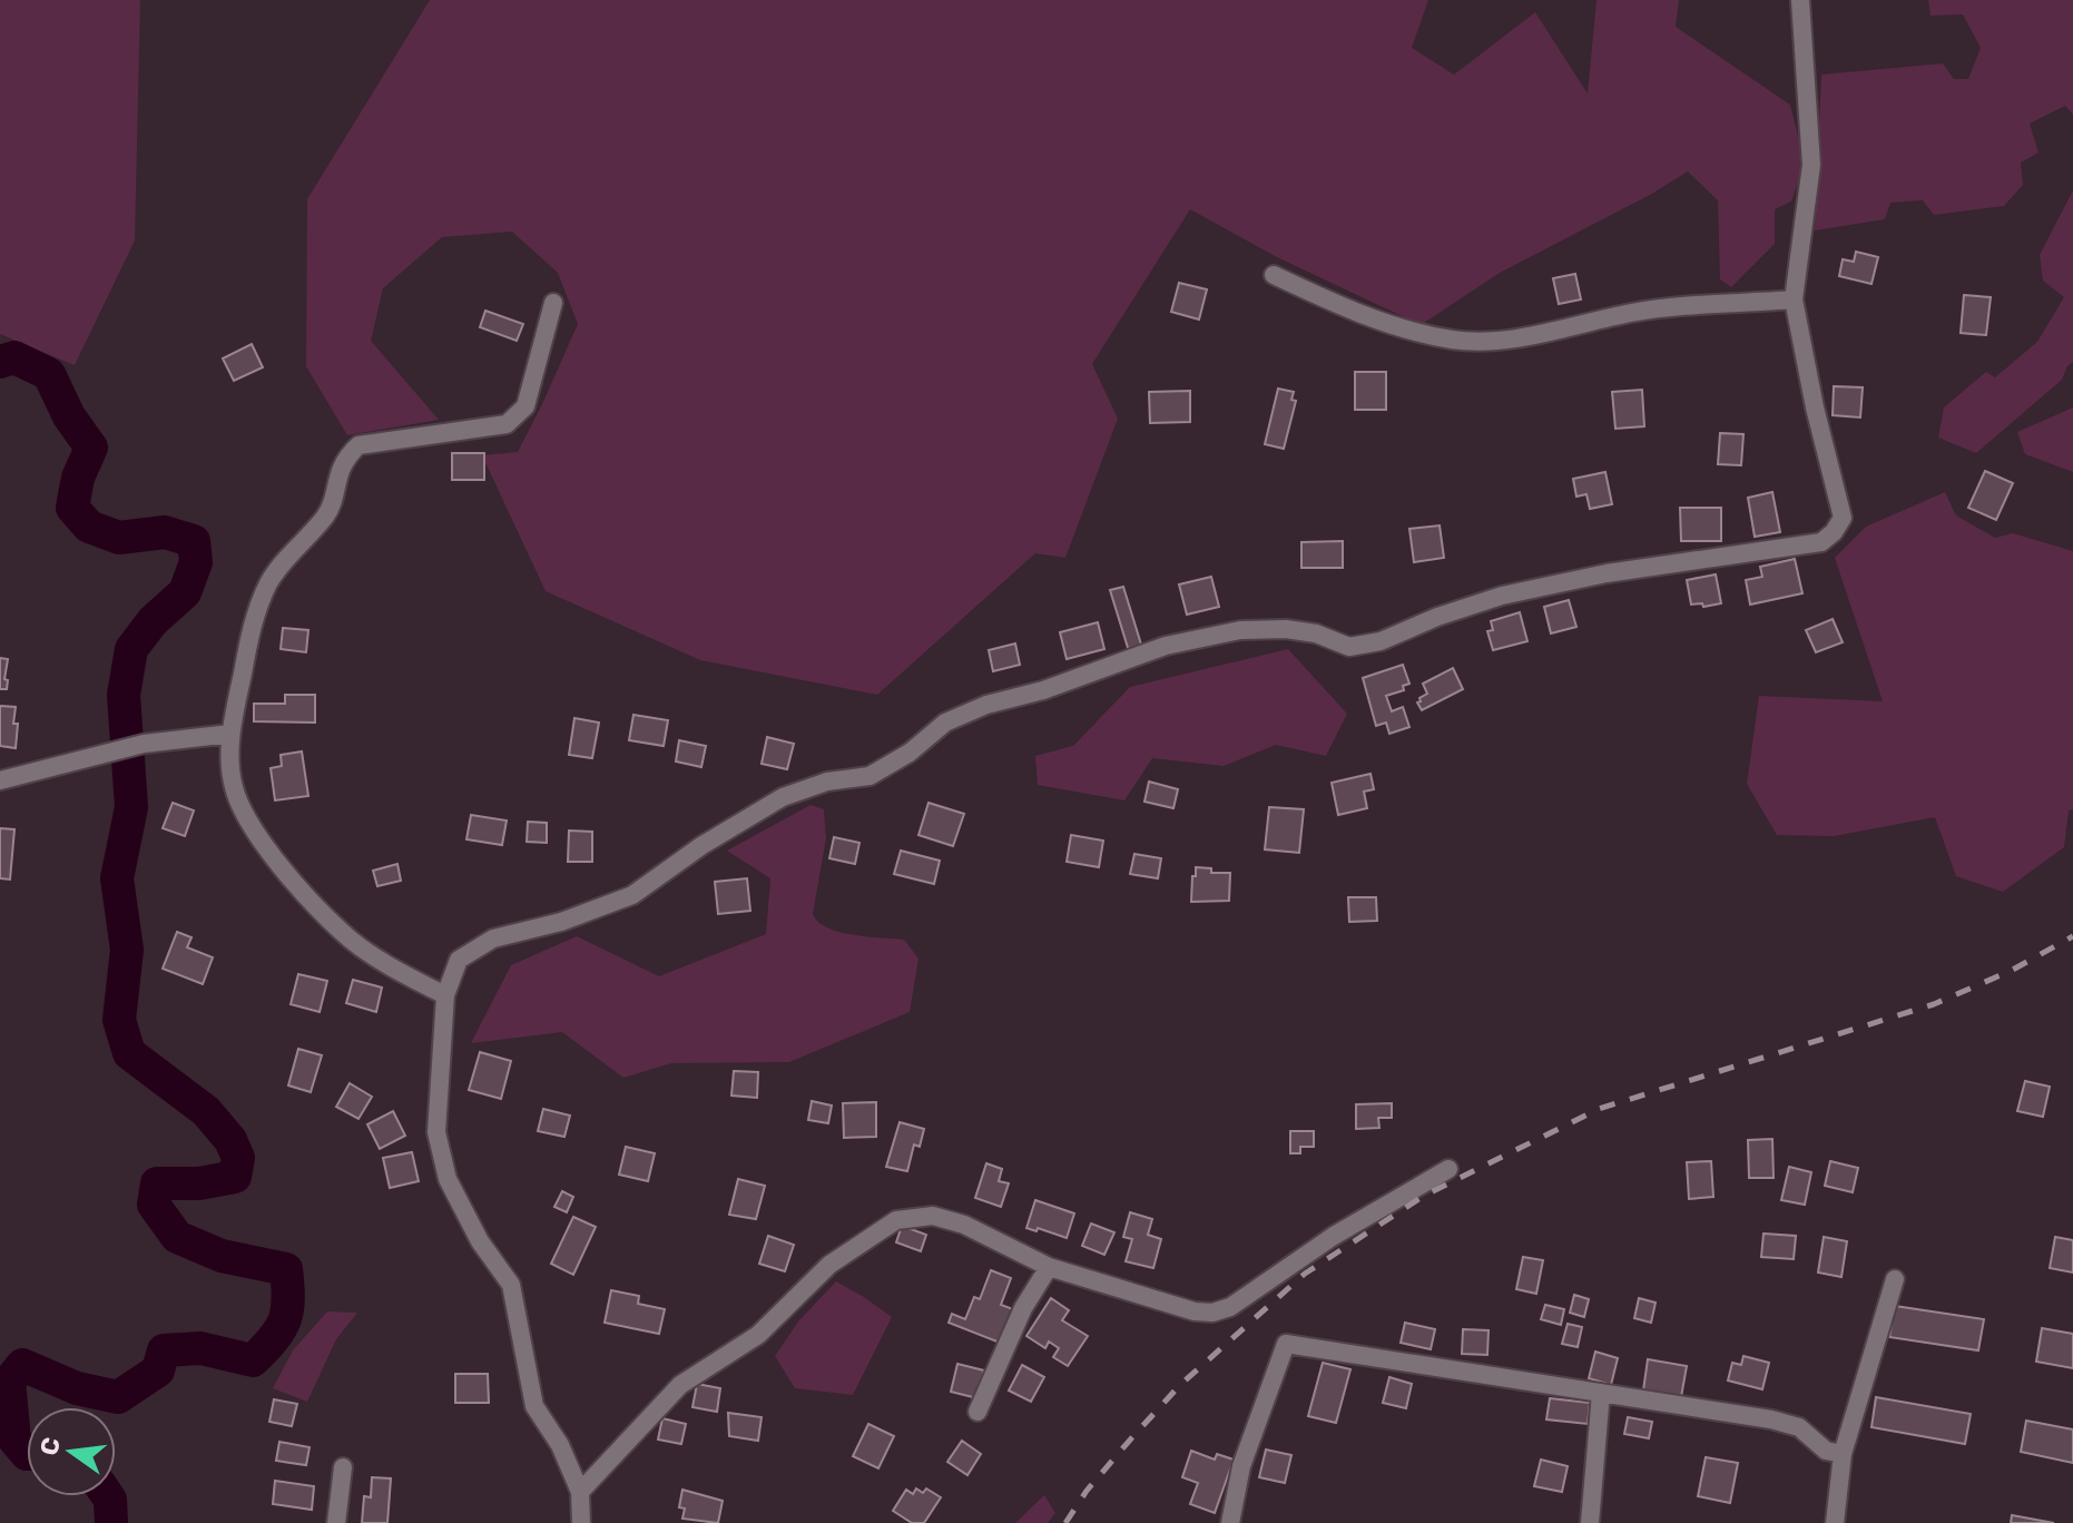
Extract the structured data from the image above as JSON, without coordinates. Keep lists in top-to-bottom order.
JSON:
{
  "north": "left"
}
